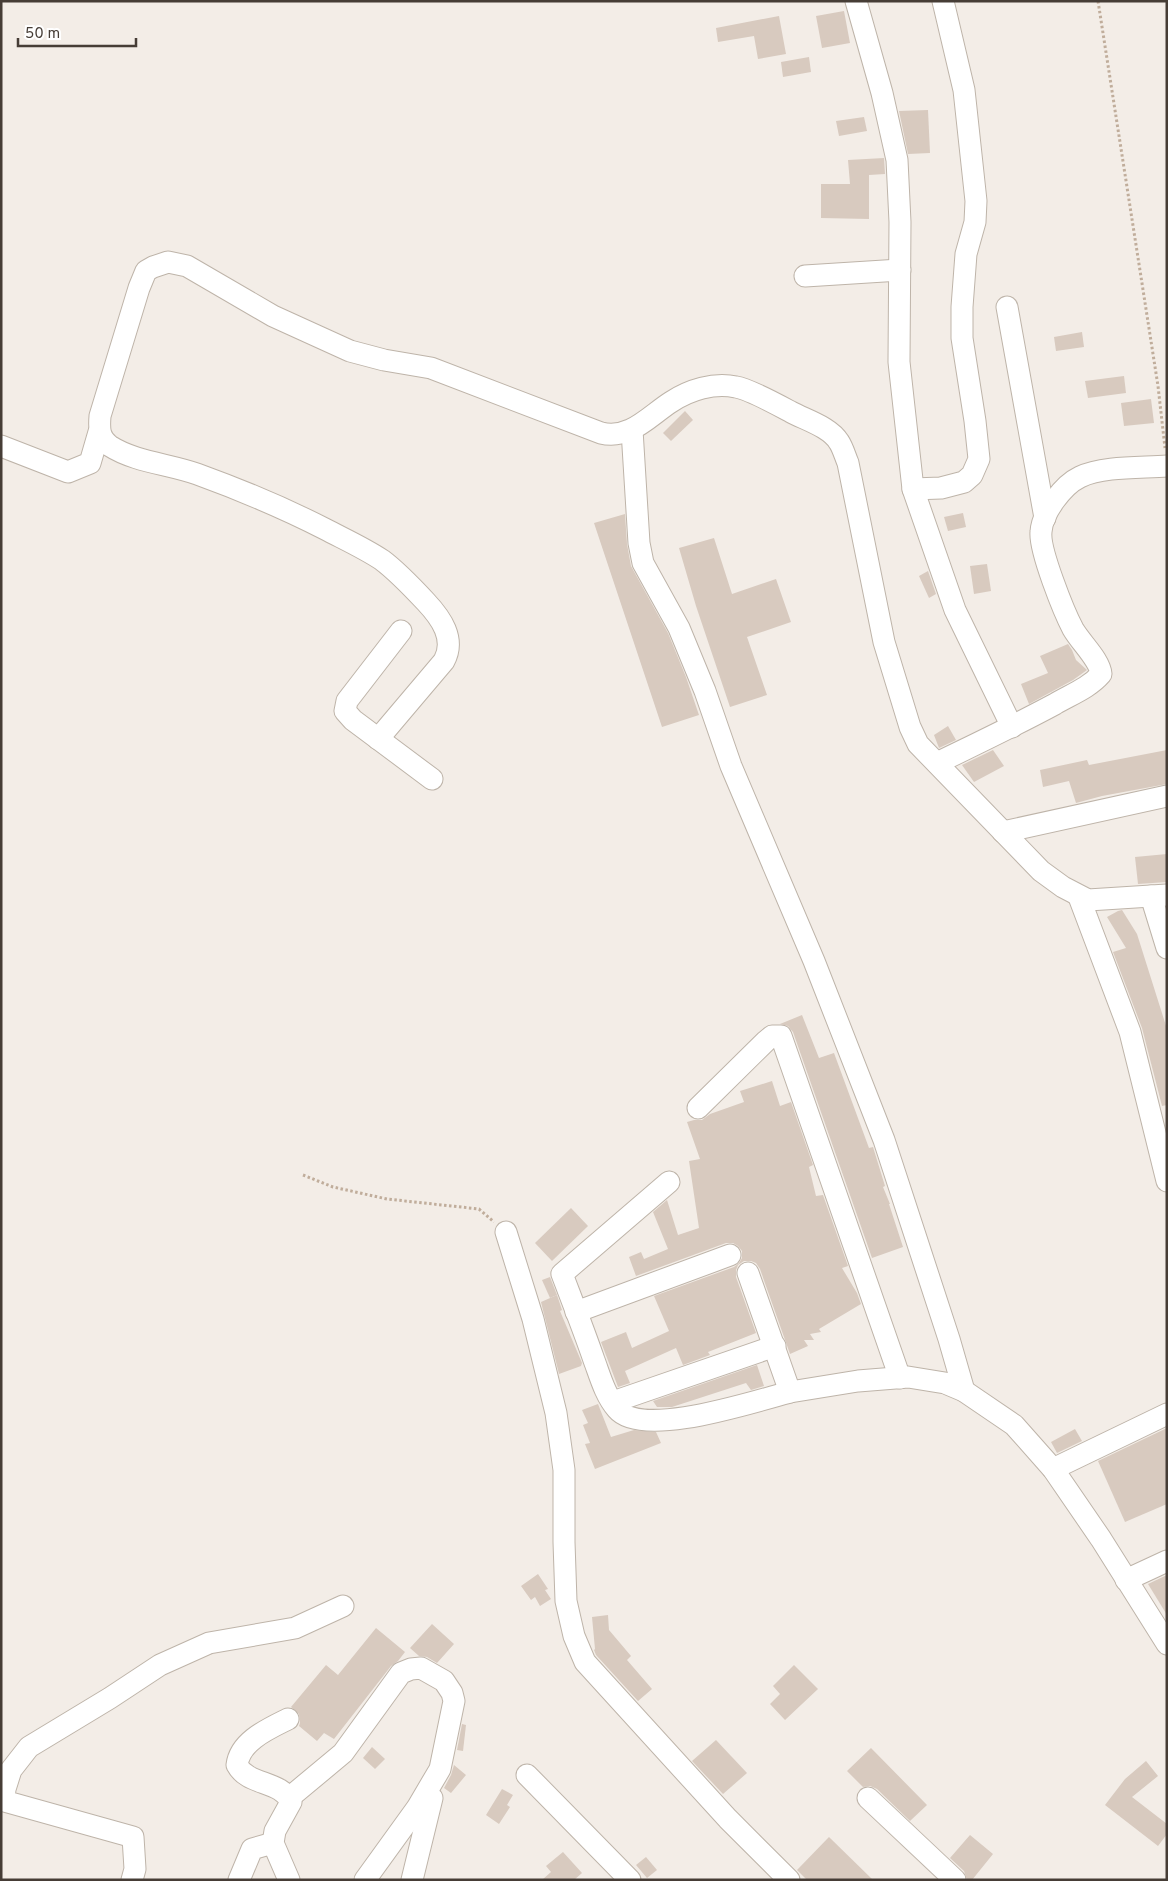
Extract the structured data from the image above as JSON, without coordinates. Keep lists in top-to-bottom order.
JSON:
{
  "scale_bar": "50 m"
}
